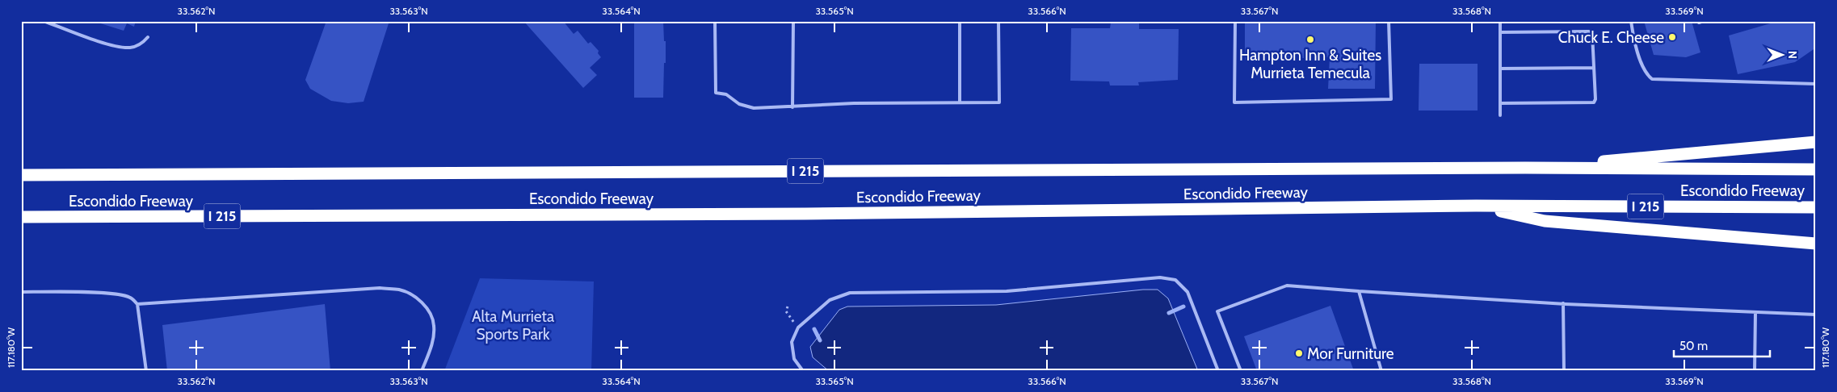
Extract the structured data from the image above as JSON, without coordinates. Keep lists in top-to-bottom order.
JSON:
{
  "streets": {
    "highway": ["I 215", "Escondido Freeway"]
  },
  "parks": ["Alta Murrieta Sports Park"],
  "places": ["Chuck E. Cheese", "Hampton Inn & Suites Murrieta Temecula", "Mor Furniture"],
  "scale_bar": "50 m",
  "north": "right",
  "coordinates": [
    "33.562°N",
    "33.563°N",
    "33.564°N",
    "33.565°N",
    "33.566°N",
    "33.567°N",
    "33.568°N",
    "33.569°N",
    "117.180°W"
  ]
}
